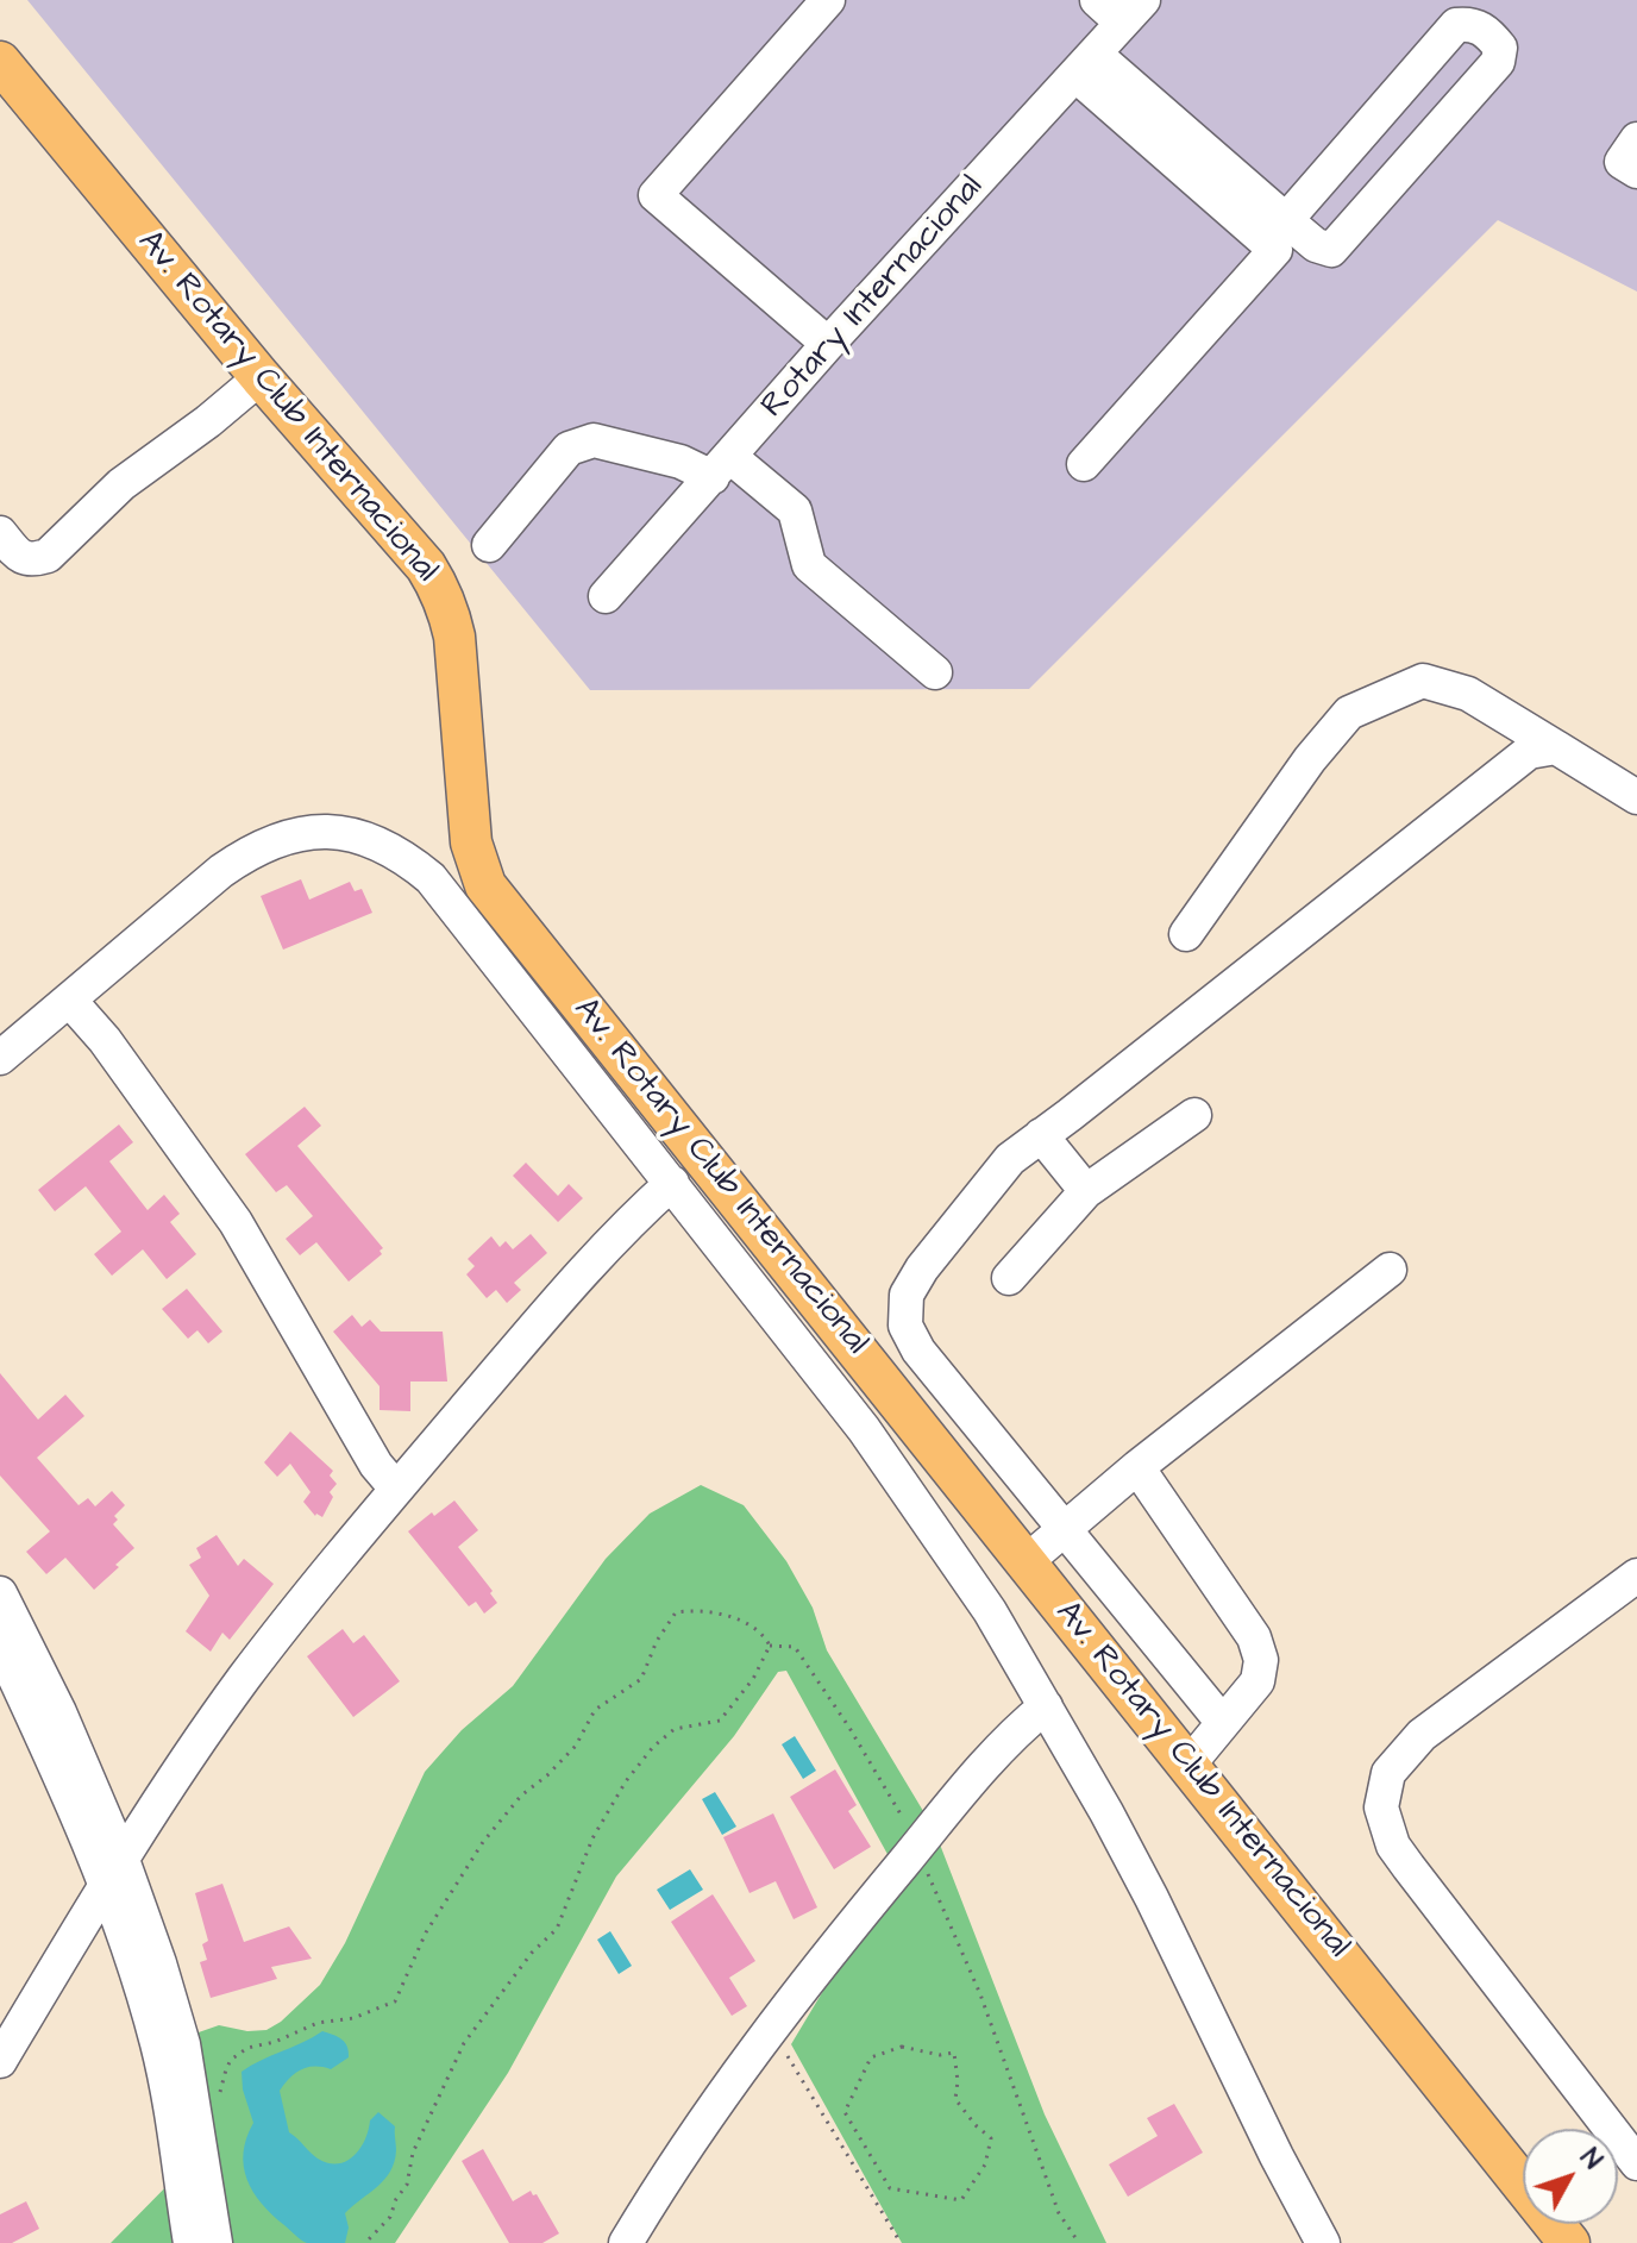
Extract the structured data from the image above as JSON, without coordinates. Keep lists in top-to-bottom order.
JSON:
{
  "streets": {
    "main road": ["Av. Rotary Club Internacional"],
    "street": ["Rotary Internacional"]
  },
  "north": "top right"
}
